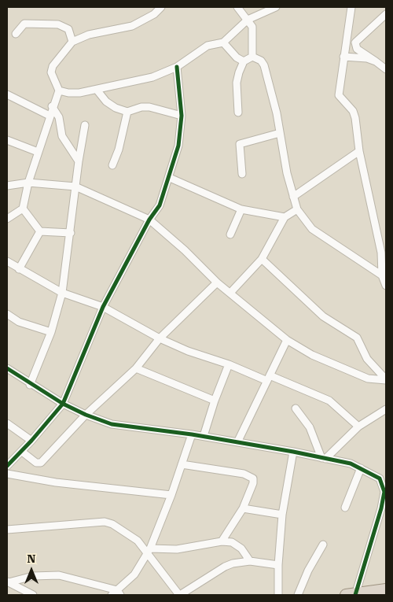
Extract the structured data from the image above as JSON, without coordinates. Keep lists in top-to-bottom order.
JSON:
{
  "north": "top"
}
